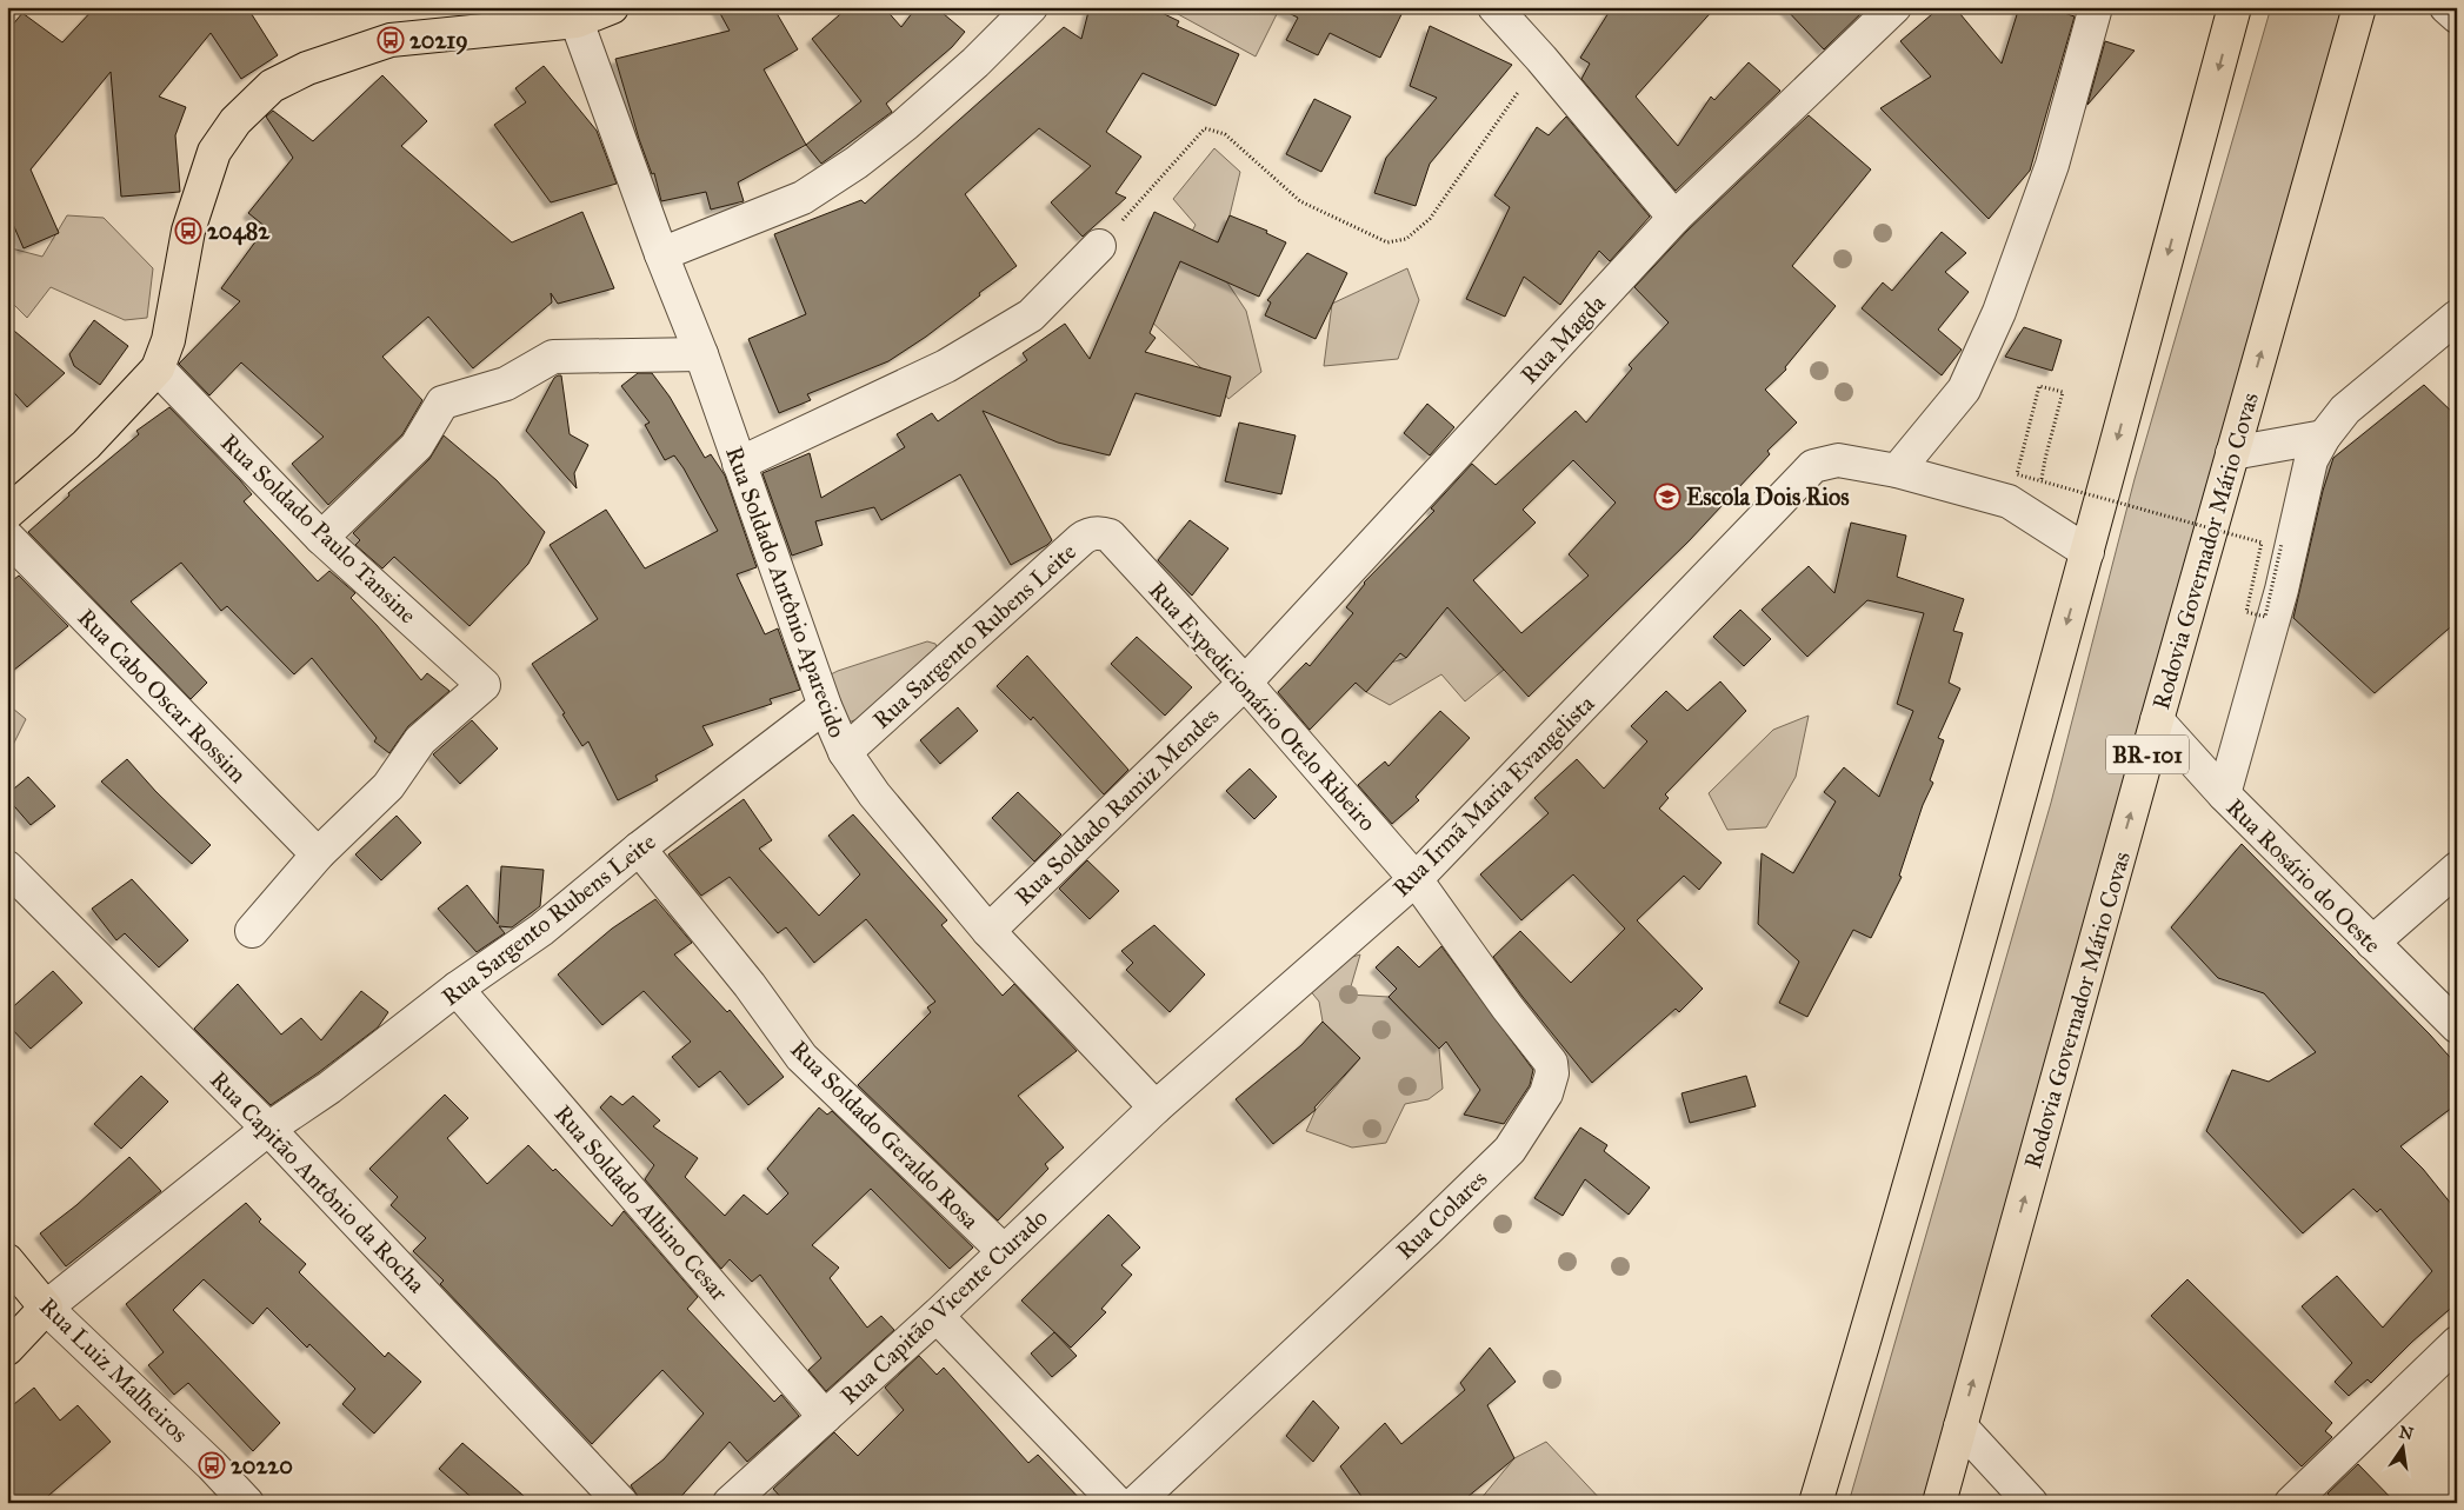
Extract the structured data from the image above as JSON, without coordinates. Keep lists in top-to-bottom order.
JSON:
{
  "streets": {
    "main road": ["Rodovia Governador Mário Covas", "BR-101", "Rua Luiz Malheiros"],
    "street": [
      "Rua Magda",
      "Rua Soldado Paulo Tansine",
      "Rua Soldado Antônio Aparecido",
      "Rua Sargento Rubens Leite",
      "Rua Cabo Oscar Rossim",
      "Rua Expedicionário Otelo Ribeiro",
      "Rua Irmã Maria Evangelista",
      "Rua Soldado Ramiz Mendes",
      "Rua Rosário do Oeste",
      "Rua Soldado Geraldo Rosa",
      "Rua Capitão Antônio da Rocha",
      "Rua Soldado Albino Cesar",
      "Rua Colares",
      "Rua Capitão Vicente Curado"
    ]
  },
  "crossings": [
    ["Rua Magda", "Rua Expedicionário Otelo Ribeiro"],
    ["Rua Magda", "Rua Soldado Ramiz Mendes"],
    ["Rua Soldado Paulo Tansine", "Rua Cabo Oscar Rossim"],
    ["Rodovia Governador Mário Covas", "Rua Rosário do Oeste"],
    ["Rua Soldado Antônio Aparecido", "Rua Sargento Rubens Leite"],
    ["Rua Soldado Antônio Aparecido", "Rua Irmã Maria Evangelista"],
    ["Rua Soldado Antônio Aparecido", "Rua Soldado Ramiz Mendes"],
    ["Rua Soldado Antônio Aparecido", "Rua Capitão Vicente Curado"],
    ["Rua Sargento Rubens Leite", "Rua Expedicionário Otelo Ribeiro"],
    ["Rua Sargento Rubens Leite", "Rua Soldado Geraldo Rosa"],
    ["Rua Sargento Rubens Leite", "Rua Capitão Antônio da Rocha"],
    ["Rua Sargento Rubens Leite", "Rua Soldado Albino Cesar"],
    ["Rua Sargento Rubens Leite", "Rua Luiz Malheiros"],
    ["Rua Expedicionário Otelo Ribeiro", "Rua Irmã Maria Evangelista"],
    ["Rua Expedicionário Otelo Ribeiro", "Rua Soldado Ramiz Mendes"],
    ["Rua Expedicionário Otelo Ribeiro", "Rua Colares"],
    ["Rua Irmã Maria Evangelista", "Rua Colares"],
    ["Rua Irmã Maria Evangelista", "Rua Capitão Vicente Curado"],
    ["Rua Soldado Geraldo Rosa", "Rua Capitão Vicente Curado"],
    ["Rua Soldado Albino Cesar", "Rua Capitão Vicente Curado"]
  ],
  "places": {
    "bus stop": ["20219", "20482", "20220"],
    "school or university": ["Escola Dois Rios"]
  },
  "north": "top"
}
